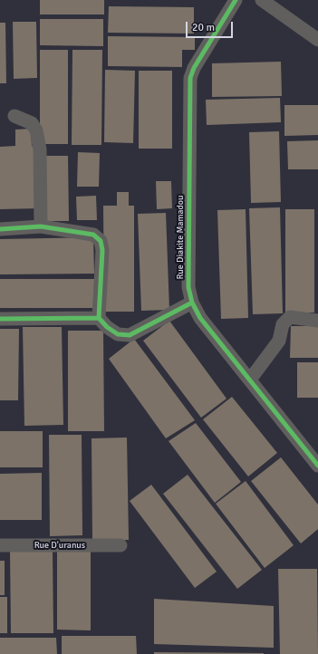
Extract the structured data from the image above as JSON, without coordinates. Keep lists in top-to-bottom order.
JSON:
{
  "streets": {
    "street": ["Rue Diakite Mamadou", "Rue D'uranus"]
  },
  "scale_bar": "20 m"
}
